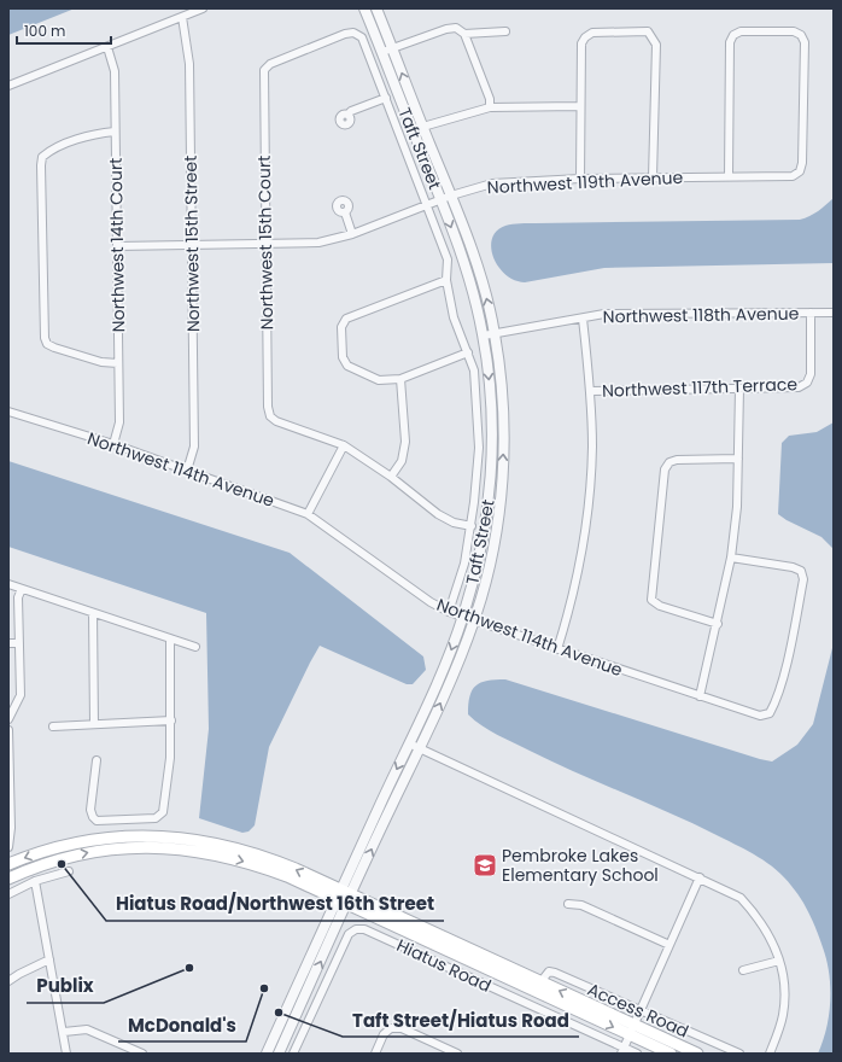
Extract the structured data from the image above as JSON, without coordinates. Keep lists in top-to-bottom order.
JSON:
{
  "streets": {
    "street": [
      "Taft Street",
      "Northwest 119th Avenue",
      "Northwest 15th Court",
      "Northwest 15th Street",
      "Northwest 14th Court",
      "Northwest 118th Avenue",
      "Northwest 117th Terrace",
      "Northwest 114th Avenue",
      "Hiatus Road",
      "Access Road"
    ]
  },
  "crossings": [
    ["Taft Street", "Northwest 119th Avenue"],
    ["Taft Street", "Northwest 118th Avenue"],
    ["Taft Street", "Northwest 114th Avenue"],
    ["Northwest 119th Avenue", "Northwest 15th Court"],
    ["Northwest 119th Avenue", "Northwest 15th Street"],
    ["Northwest 119th Avenue", "Northwest 14th Court"],
    ["Northwest 15th Street", "Northwest 114th Avenue"],
    ["Northwest 14th Court", "Northwest 114th Avenue"],
    ["Northwest 118th Avenue", "Northwest 117th Terrace"]
  ],
  "places": {
    "other": [
      "Hiatus Road/Northwest 16th Street",
      "Publix",
      "McDonald's",
      "Taft Street/Hiatus Road"
    ],
    "school or university": ["Pembroke Lakes Elementary School"]
  },
  "scale_bar": "100 m"
}
